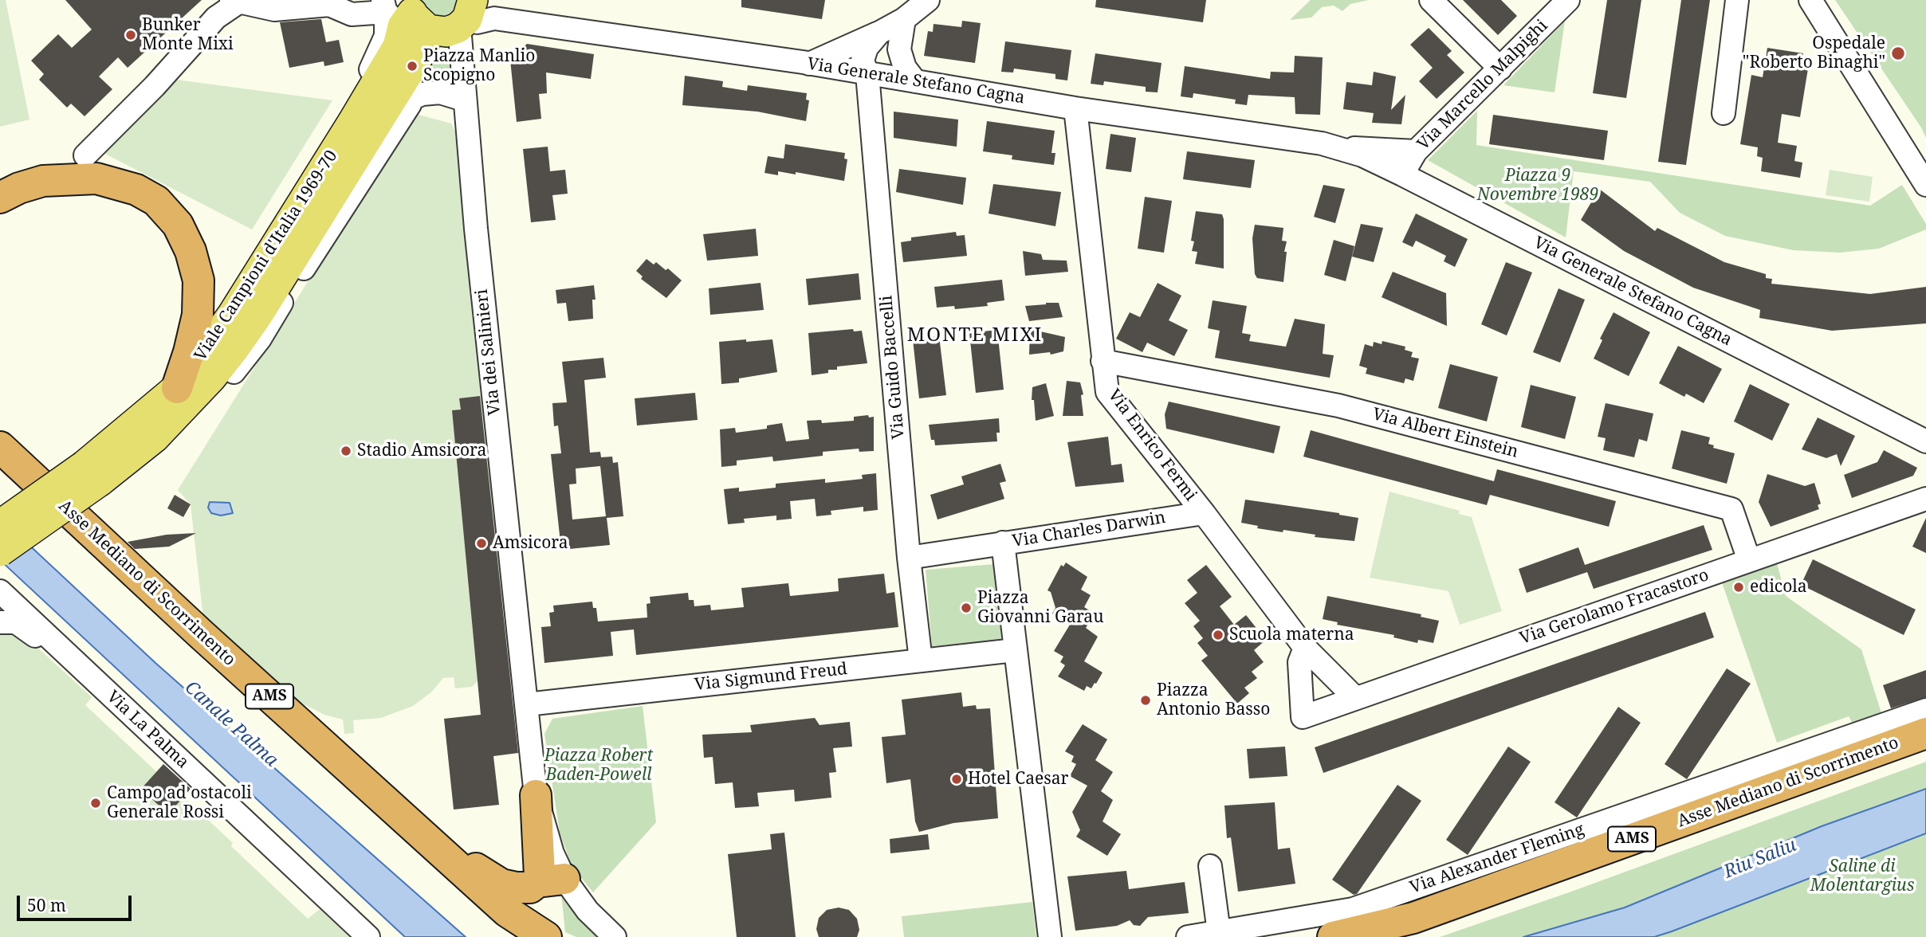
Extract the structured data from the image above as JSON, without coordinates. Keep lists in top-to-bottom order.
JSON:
{
  "streets": {
    "highway": ["Asse Mediano di Scorrimento", "AMS"],
    "main road": ["Viale Campioni d'Italia 1969-70"],
    "street": [
      "Via Generale Stefano Cagna",
      "Via Marcello Malpighi",
      "Via dei Salinieri",
      "Via Guido Baccelli",
      "Via Albert Einstein",
      "Via Enrico Fermi",
      "Via Charles Darwin",
      "Via Gerolamo Fracastoro",
      "Via Sigmund Freud",
      "Via La Palma",
      "Via Alexander Fleming"
    ]
  },
  "crossings": [
    ["Via Generale Stefano Cagna", "Via Marcello Malpighi"],
    ["Via Generale Stefano Cagna", "Via dei Salinieri"],
    ["Via Generale Stefano Cagna", "Via Guido Baccelli"],
    ["Via Generale Stefano Cagna", "Via Enrico Fermi"],
    ["Via dei Salinieri", "Via Sigmund Freud"],
    ["Via Guido Baccelli", "Via Sigmund Freud"],
    ["Via Albert Einstein", "Via Enrico Fermi"],
    ["Via Albert Einstein", "Via Gerolamo Fracastoro"],
    ["Via Enrico Fermi", "Via Charles Darwin"],
    ["Via Enrico Fermi", "Via Gerolamo Fracastoro"],
    ["Via Charles Darwin", "Via Sigmund Freud"]
  ],
  "districts": ["MONTE MIXI"],
  "water": ["Canale Palma", "Riu Saliu"],
  "parks": ["Piazza 9 Novembre 1989", "Piazza Robert Baden-Powell", "Saline di Molentargius"],
  "places": [
    "Bunker Monte Mixi",
    "Ospedale \"Roberto Binaghi\"",
    "Piazza Manlio Scopigno",
    "Stadio Amsicora",
    "Amsicora",
    "edicola",
    "Piazza Giovanni Garau",
    "Scuola materna",
    "Piazza Antonio Basso",
    "Hotel Caesar",
    "Campo ad ostacoli Generale Rossi"
  ],
  "scale_bar": "50 m"
}
